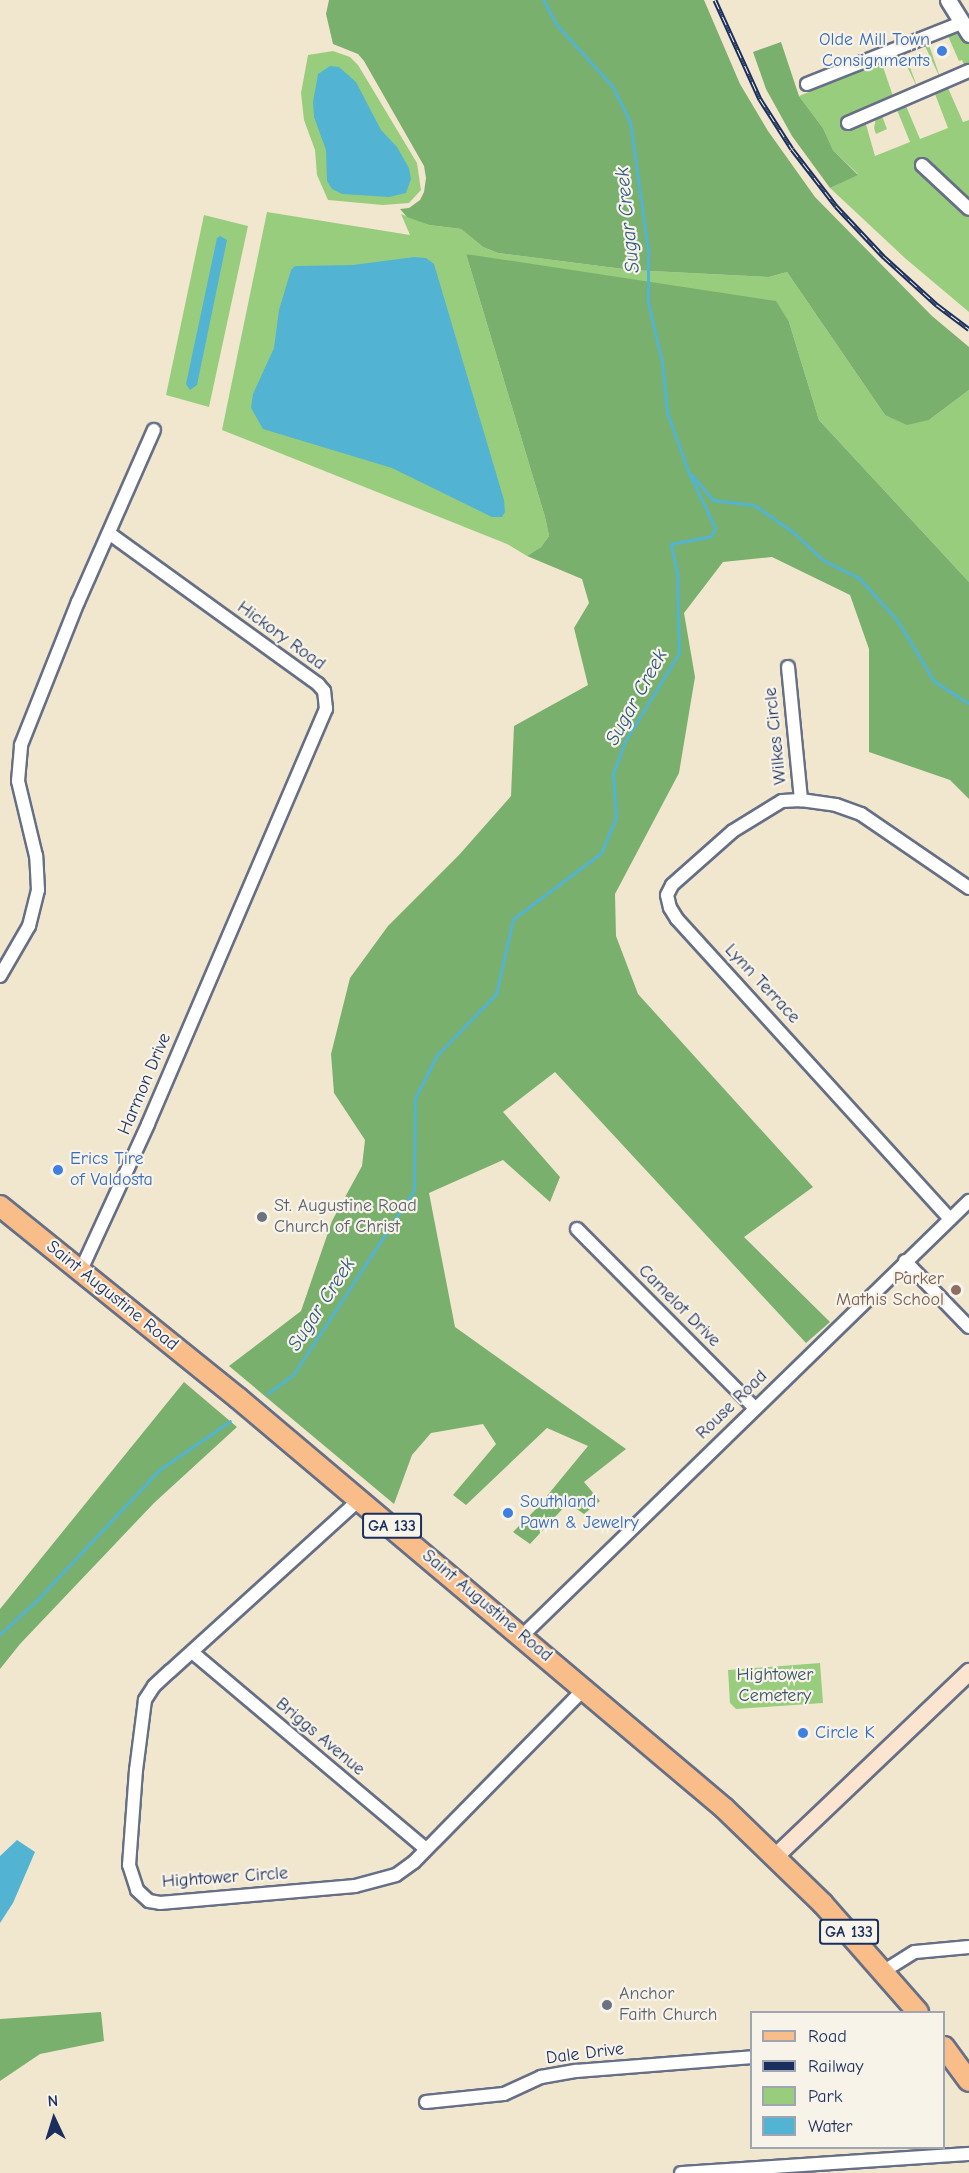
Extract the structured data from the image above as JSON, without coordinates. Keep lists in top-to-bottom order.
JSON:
{
  "streets": {
    "main road": ["Saint Augustine Road", "GA 133"],
    "street": [
      "Hickory Road",
      "Wilkes Circle",
      "Lynn Terrace",
      "Harmon Drive",
      "Camelot Drive",
      "Rouse Road",
      "Briggs Avenue",
      "Hightower Circle",
      "Dale Drive"
    ]
  },
  "crossings": [
    ["Hickory Road", "Harmon Drive"],
    ["Wilkes Circle", "Lynn Terrace"],
    ["Lynn Terrace", "Rouse Road"],
    ["Harmon Drive", "Saint Augustine Road"],
    ["Saint Augustine Road", "Rouse Road"],
    ["Saint Augustine Road", "Hightower Circle"],
    ["Camelot Drive", "Rouse Road"],
    ["Briggs Avenue", "Hightower Circle"]
  ],
  "water": ["Sugar Creek"],
  "parks": ["Hightower Cemetery"],
  "places": [
    "Olde Mill Town Consignments",
    "Erics Tire of Valdosta",
    "St. Augustine Road Church of Christ",
    "Parker Mathis School",
    "Southland Pawn & Jewelry",
    "Circle K",
    "Anchor Faith Church"
  ],
  "legend": [
    "Road",
    "Railway",
    "Park",
    "Water"
  ],
  "north": "top"
}
